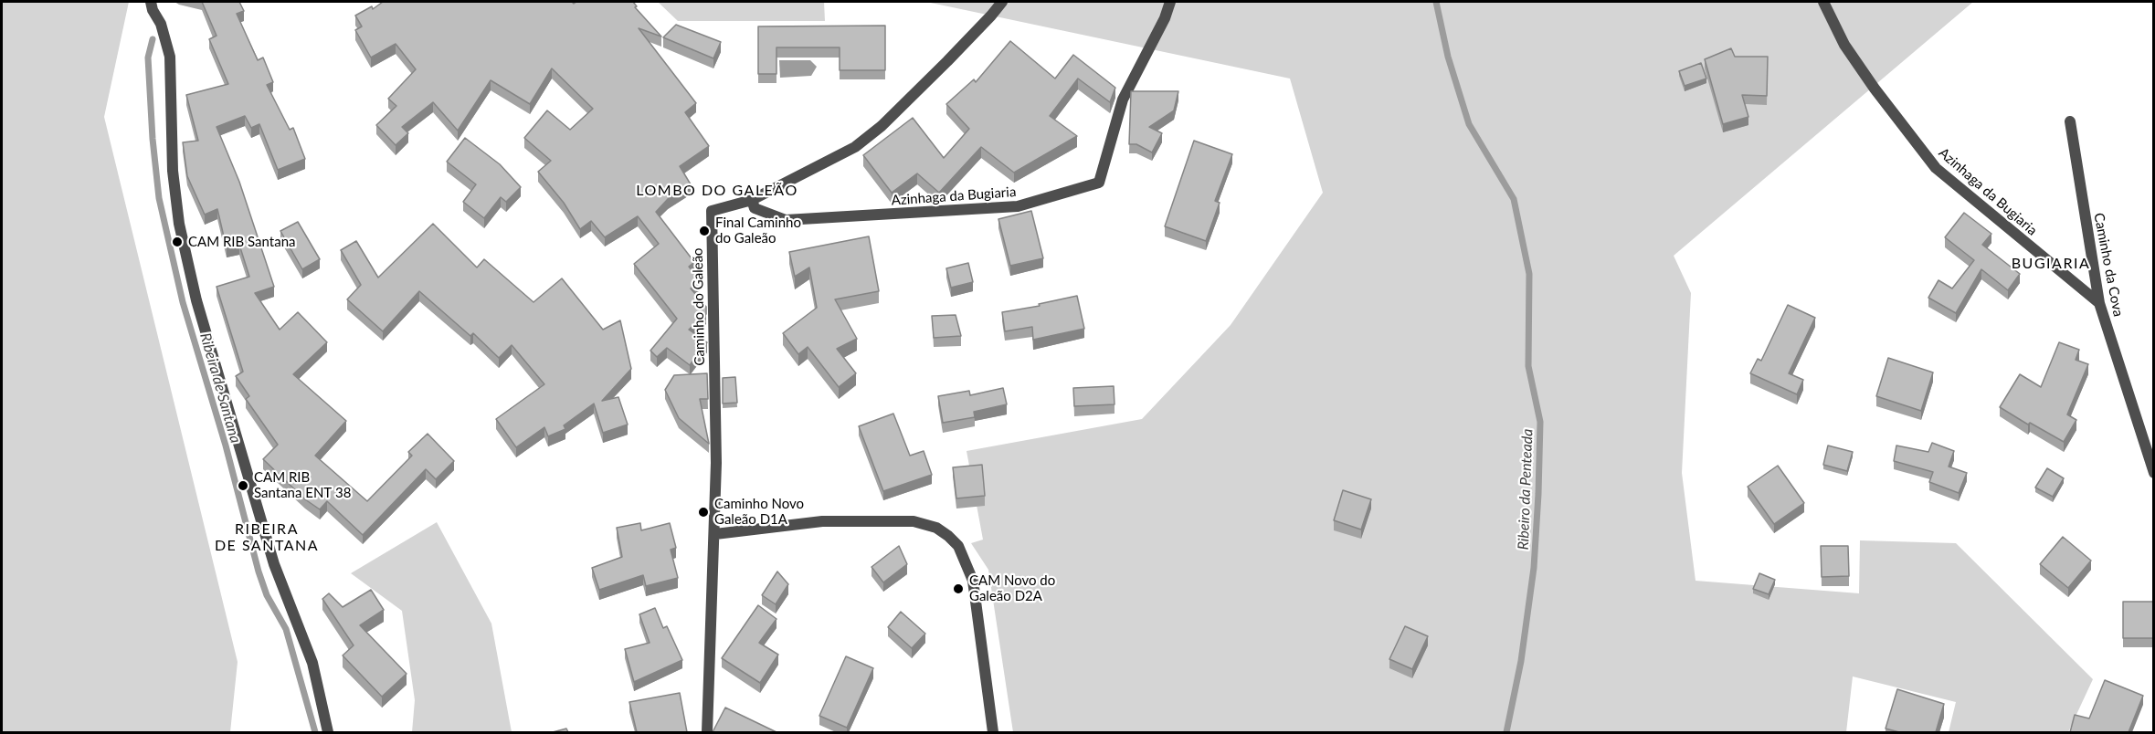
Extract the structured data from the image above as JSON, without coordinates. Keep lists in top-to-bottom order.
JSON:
{
  "streets": {
    "street": ["Azinhaga da Bugiaria", "Caminho da Cova", "Caminho do Galeão"]
  },
  "crossings": [
    ["Azinhaga da Bugiaria", "Caminho da Cova"],
    ["Azinhaga da Bugiaria", "Caminho do Galeão"]
  ],
  "districts": ["LOMBO DO GALEÃO", "BUGIARIA", "RIBEIRA DE SANTANA"],
  "water": ["Ribeira de Santana", "Ribeiro da Penteada"],
  "places": [
    "Final Caminho do Galeão",
    "CAM RIB Santana",
    "CAM RIB Santana ENT 38",
    "Caminho Novo Galeão D1A",
    "CAM Novo do Galeão D2A"
  ]
}
